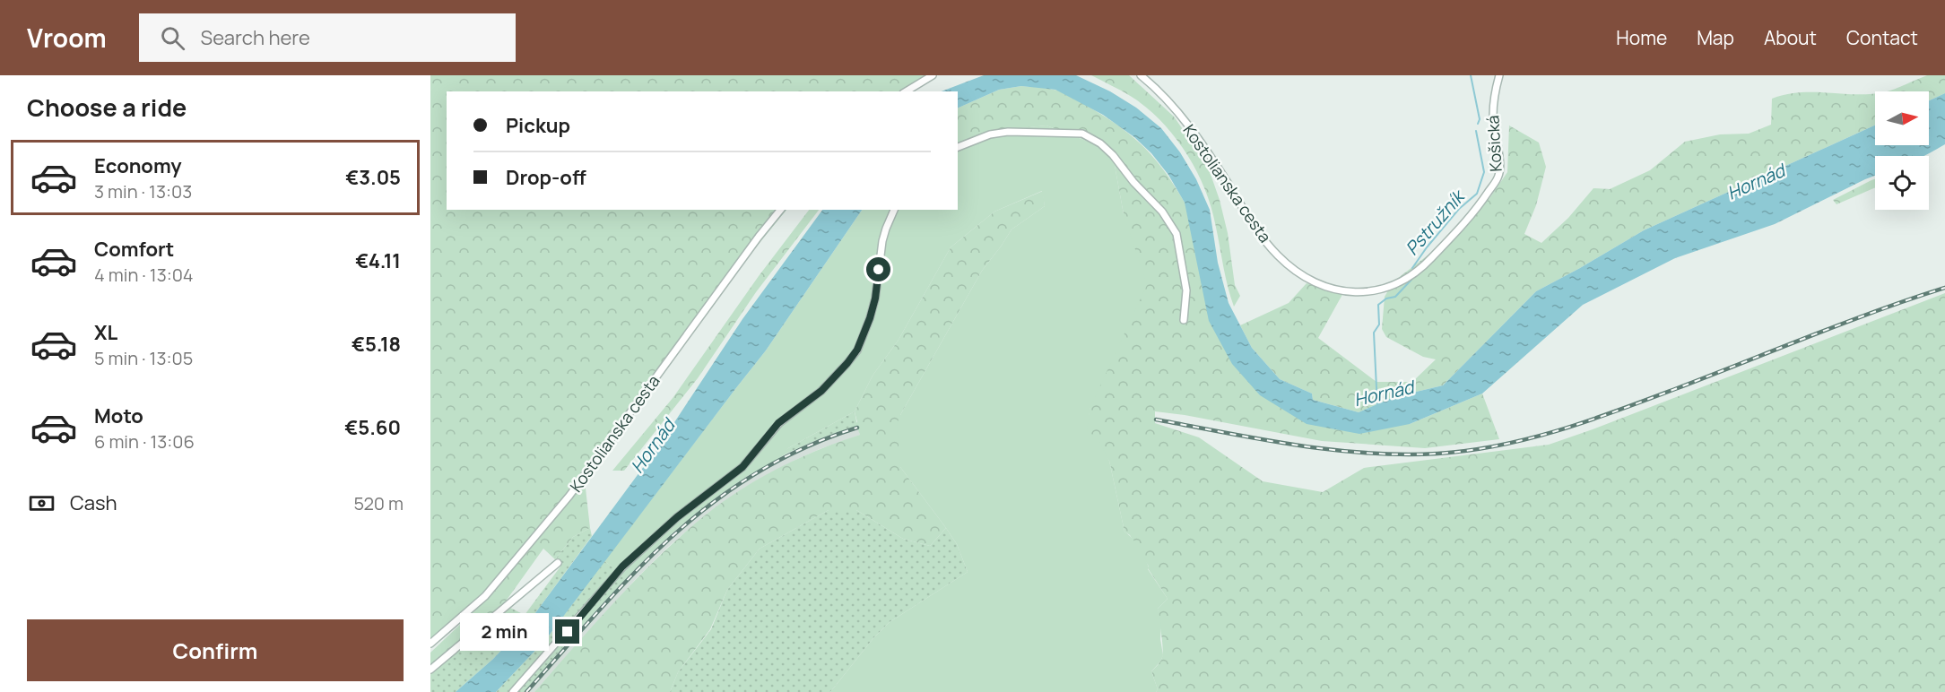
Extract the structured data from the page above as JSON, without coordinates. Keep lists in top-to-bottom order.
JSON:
{
  "streets": {
    "street": ["Košická", "Kostolianska cesta"]
  },
  "crossings": [
    ["Košická", "Kostolianska cesta"]
  ],
  "water": ["Hornád", "Pstružník"],
  "north": "right",
  "page": {
    "header": "Vroom",
    "search": "Search here",
    "nav": [
      "Home",
      "Map",
      "About",
      "Contact"
    ],
    "heading": "Choose a ride",
    "banner": ["Pickup", "Drop-off"],
    "list": [
      {
        "name": "Economy",
        "note": "3 min · 13:03",
        "value": "€3.05"
      },
      {
        "name": "Comfort",
        "note": "4 min · 13:04",
        "value": "€4.11"
      },
      {
        "name": "XL",
        "note": "5 min · 13:05",
        "value": "€5.18"
      },
      {
        "name": "Moto",
        "note": "6 min · 13:06",
        "value": "€5.60"
      }
    ],
    "pay": ["Cash", "520 m"],
    "buttons": "Confirm",
    "bubble": "2 min"
  }
}
